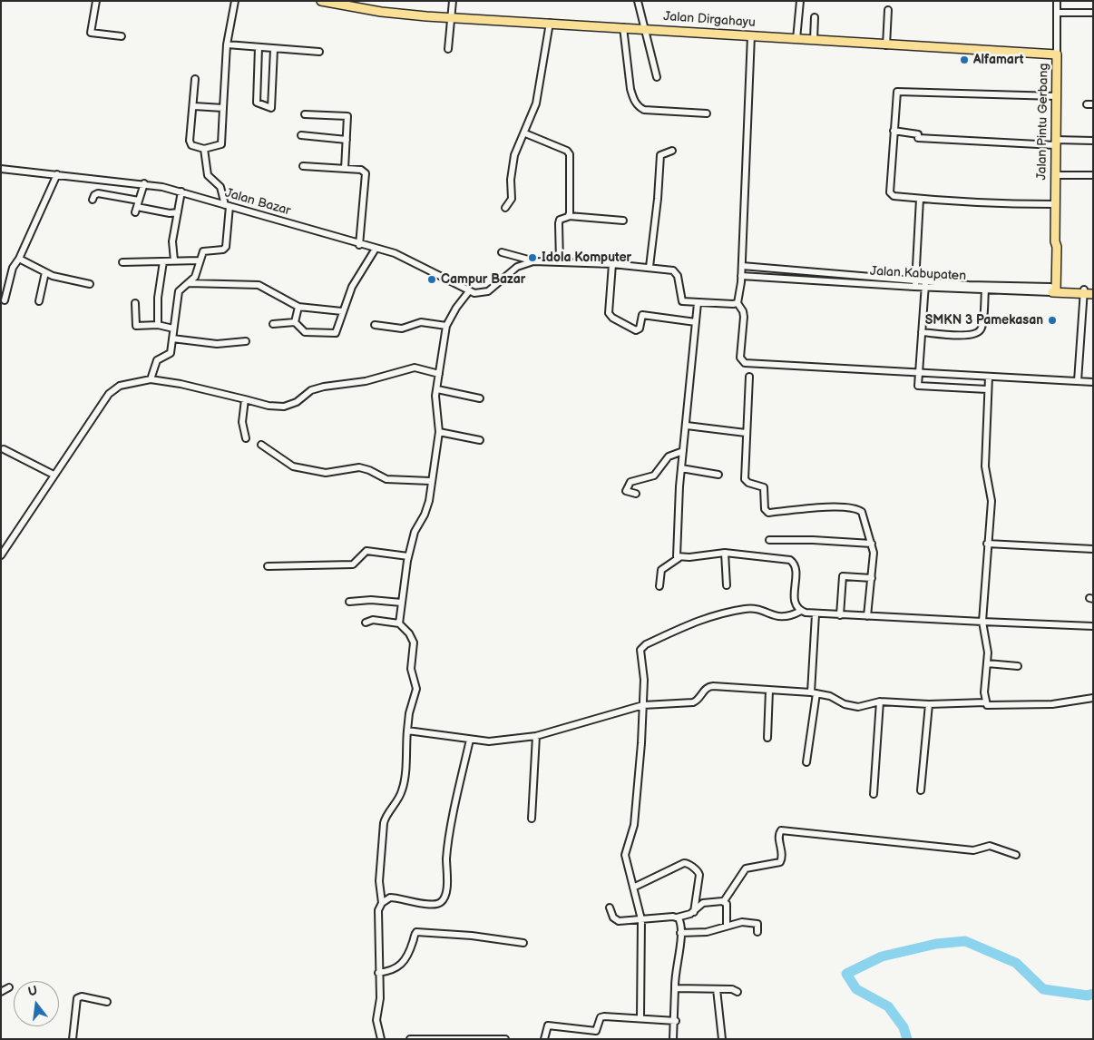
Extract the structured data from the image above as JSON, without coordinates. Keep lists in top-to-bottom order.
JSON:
{
  "streets": {
    "main road": ["Jalan Dirgahayu", "Jalan Pintu Gerbang", "Jalan Kabupaten"],
    "street": ["Jalan Bazar"]
  },
  "crossings": [
    ["Jalan Dirgahayu", "Jalan Pintu Gerbang"],
    ["Jalan Pintu Gerbang", "Jalan Kabupaten"]
  ],
  "places": [
    "Alfamart",
    "Idola Komputer",
    "Campur Bazar",
    "SMKN 3 Pamekasan"
  ],
  "north": "top"
}
